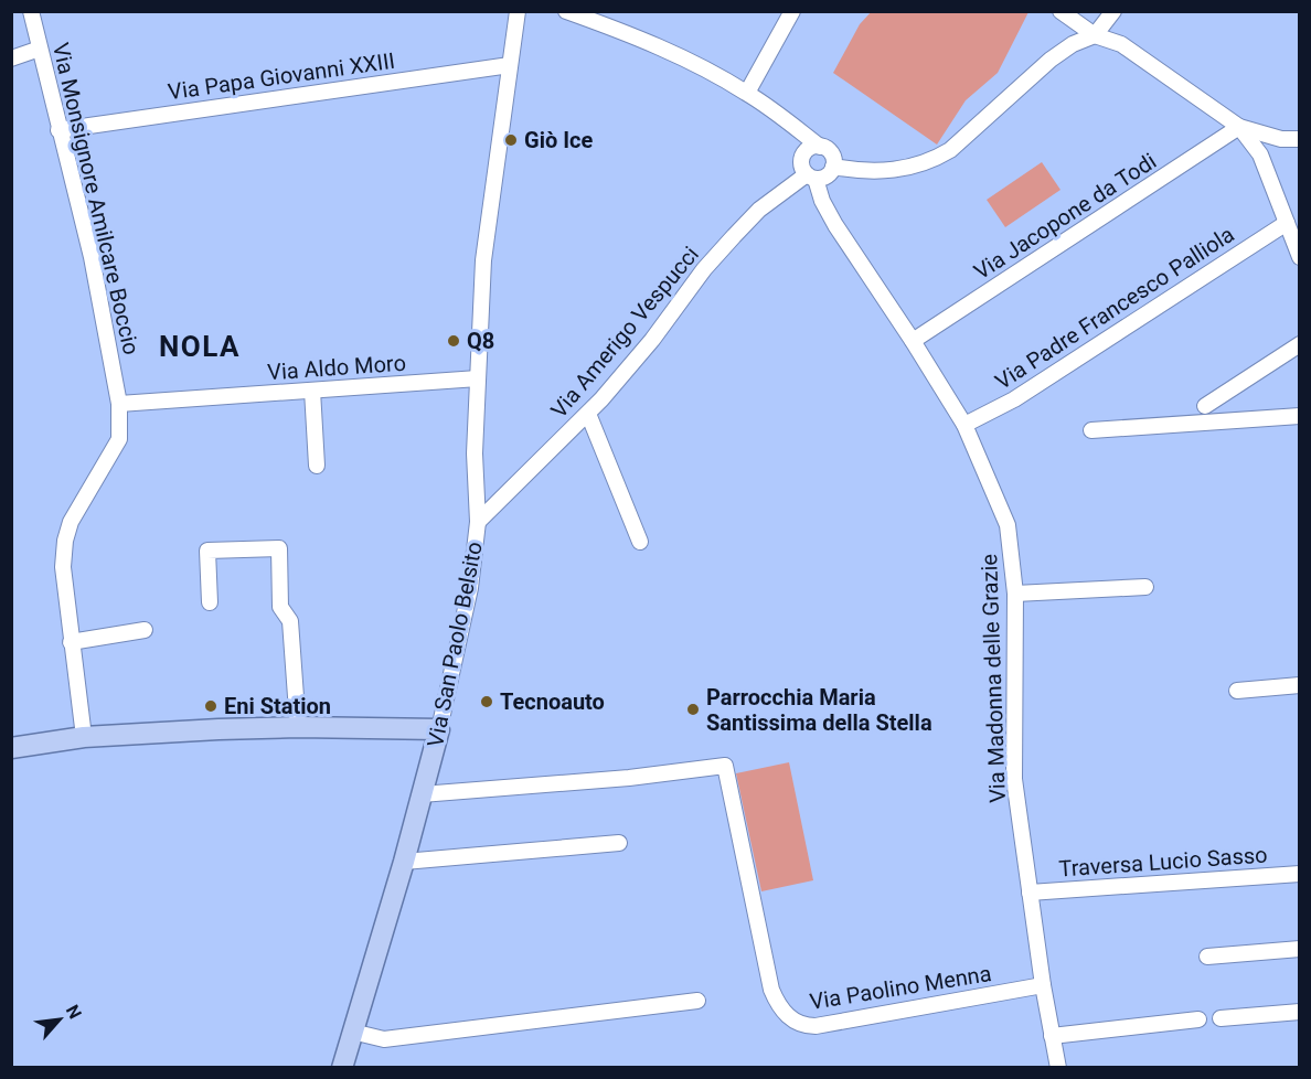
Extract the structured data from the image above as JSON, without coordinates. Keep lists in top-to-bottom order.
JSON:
{
  "streets": {
    "main road": ["Via San Paolo Belsito"],
    "street": [
      "Via Papa Giovanni XXIII",
      "Via Monsignore Amilcare Boccio",
      "Via Jacopone da Todi",
      "Via Padre Francesco Palliola",
      "Via Amerigo Vespucci",
      "Via Aldo Moro",
      "Via Madonna delle Grazie",
      "Traversa Lucio Sasso",
      "Via Paolino Menna"
    ]
  },
  "crossings": [
    ["Via Papa Giovanni XXIII", "Via Monsignore Amilcare Boccio"],
    ["Via Papa Giovanni XXIII", "Via San Paolo Belsito"],
    ["Via Monsignore Amilcare Boccio", "Via Aldo Moro"],
    ["Via Jacopone da Todi", "Via Madonna delle Grazie"],
    ["Via Padre Francesco Palliola", "Via Madonna delle Grazie"],
    ["Via Amerigo Vespucci", "Via San Paolo Belsito"],
    ["Via Amerigo Vespucci", "Via Madonna delle Grazie"],
    ["Via Aldo Moro", "Via San Paolo Belsito"],
    ["Via San Paolo Belsito", "Via Paolino Menna"],
    ["Via Madonna delle Grazie", "Traversa Lucio Sasso"],
    ["Via Madonna delle Grazie", "Via Paolino Menna"]
  ],
  "districts": ["NOLA"],
  "places": [
    "Giò Ice",
    "Q8",
    "Tecnoauto",
    "Eni Station",
    "Parrocchia Maria Santissima della Stella"
  ],
  "north": "top right"
}
